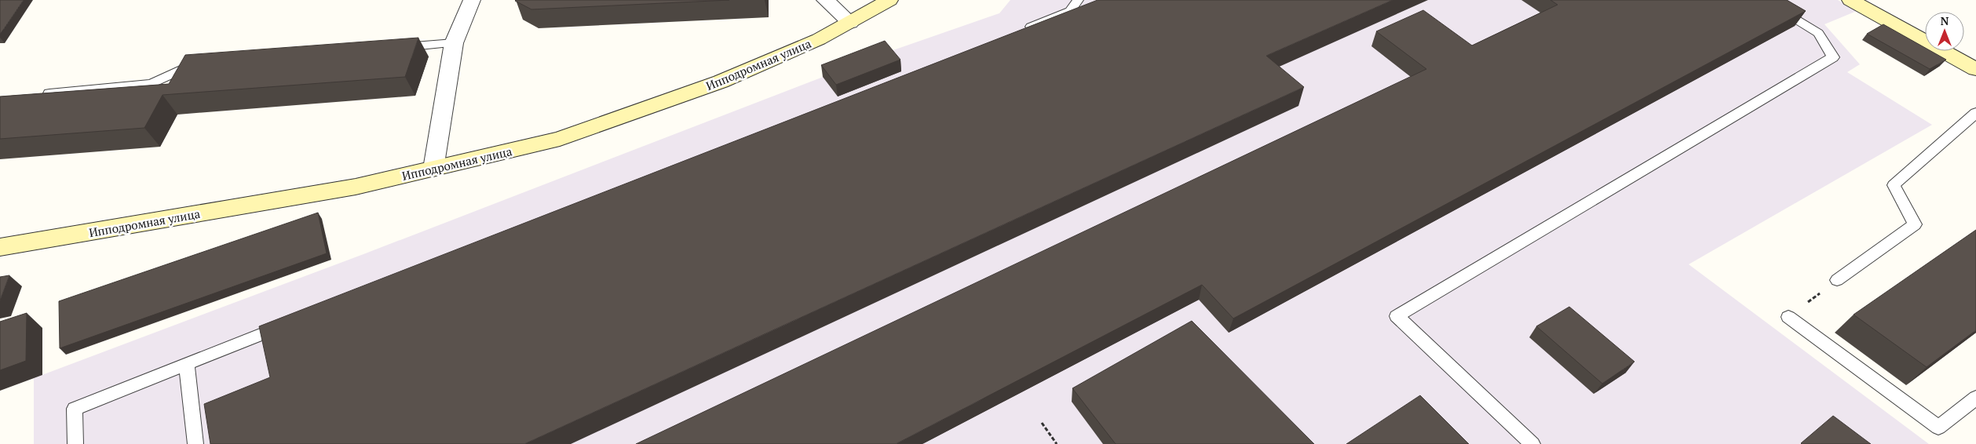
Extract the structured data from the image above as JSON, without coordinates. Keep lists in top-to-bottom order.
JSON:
{
  "streets": {
    "street": ["Ипподромная улица"]
  },
  "north": "top"
}
